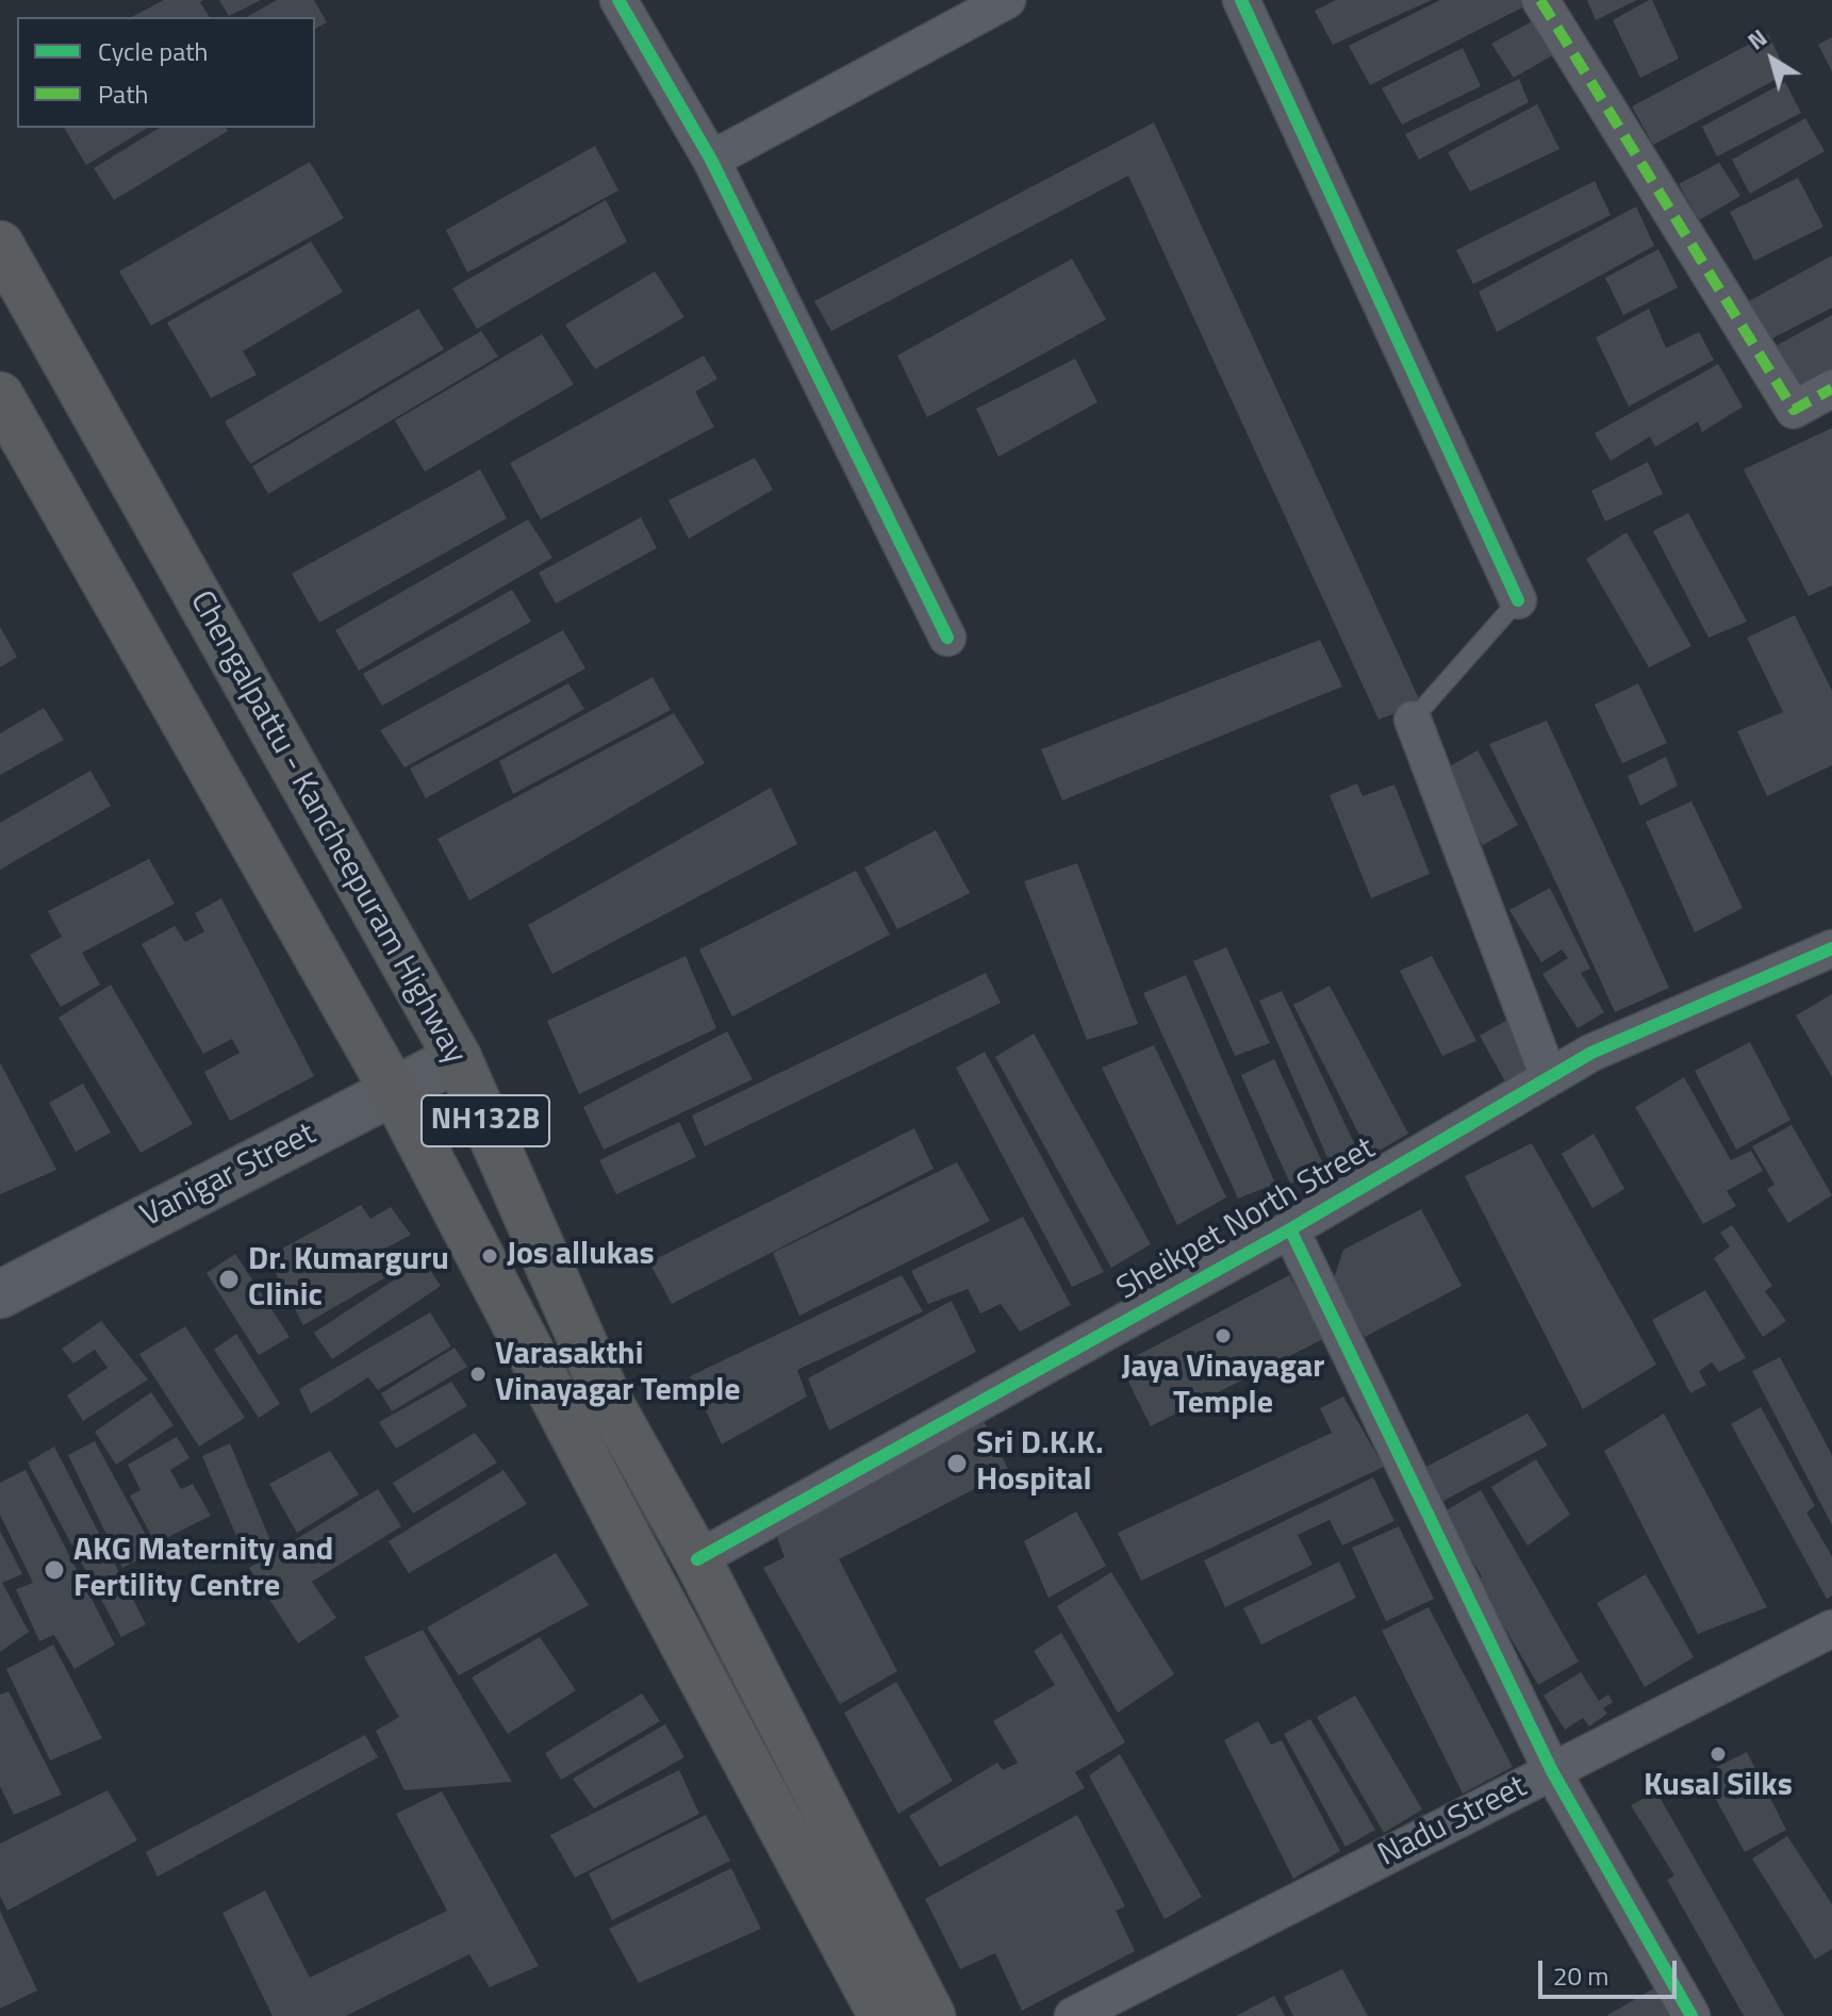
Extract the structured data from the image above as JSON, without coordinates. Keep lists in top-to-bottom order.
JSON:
{
  "streets": {
    "highway": ["Chengalpattu - Kancheepuram Highway", "NH132B"],
    "main road": ["Vanigar Street"],
    "street": ["Sheikpet North Street", "Nadu Street"]
  },
  "crossings": [
    ["Chengalpattu - Kancheepuram Highway", "Vanigar Street"],
    ["Chengalpattu - Kancheepuram Highway", "Sheikpet North Street"]
  ],
  "places": [
    "Jos allukas",
    "Dr. Kumarguru Clinic",
    "Jaya Vinayagar Temple",
    "Varasakthi Vinayagar Temple",
    "Sri D.K.K. Hospital",
    "AKG Maternity and Fertility Centre",
    "Kusal Silks"
  ],
  "legend": ["Cycle path", "Path"],
  "scale_bar": "20 m",
  "north": "top left"
}
